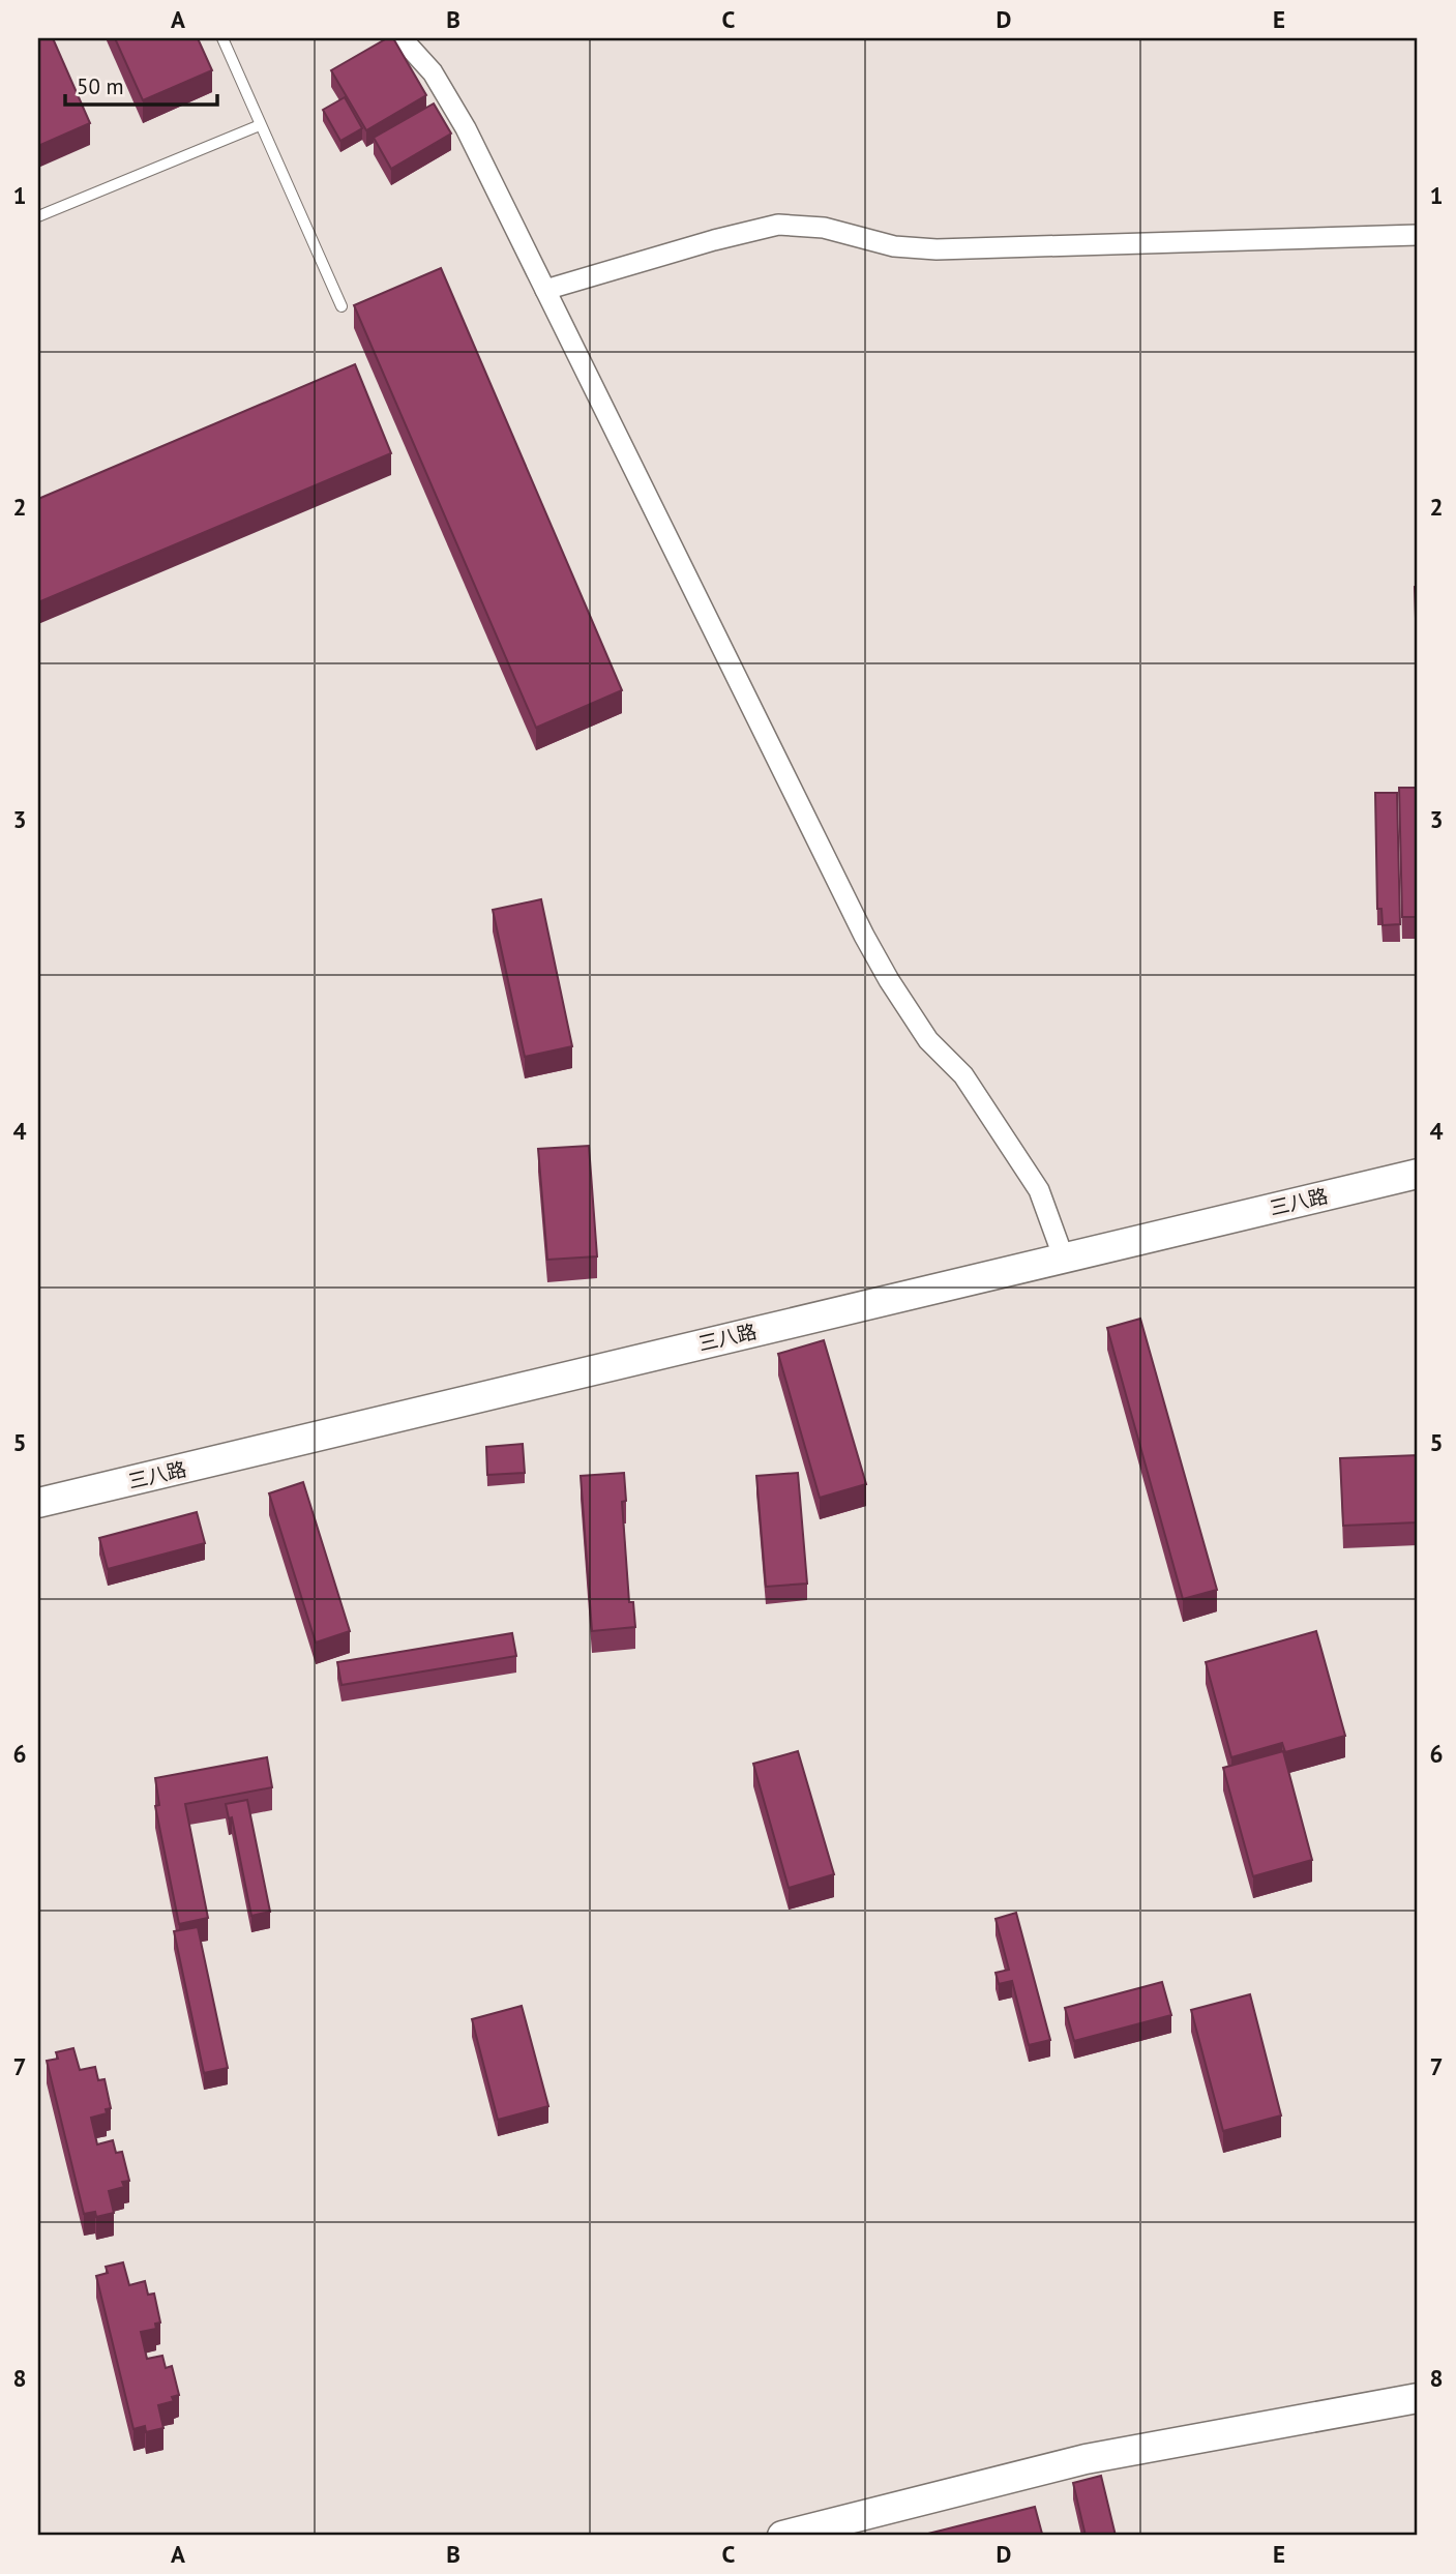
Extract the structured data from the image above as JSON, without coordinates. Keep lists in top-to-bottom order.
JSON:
{
  "streets": {
    "main road": ["三八路"]
  },
  "scale_bar": "50 m",
  "grid": {
    "columns": [
      "A",
      "B",
      "C",
      "D",
      "E"
    ],
    "rows": [
      "1",
      "2",
      "3",
      "4",
      "5",
      "6",
      "7",
      "8"
    ]
  }
}
